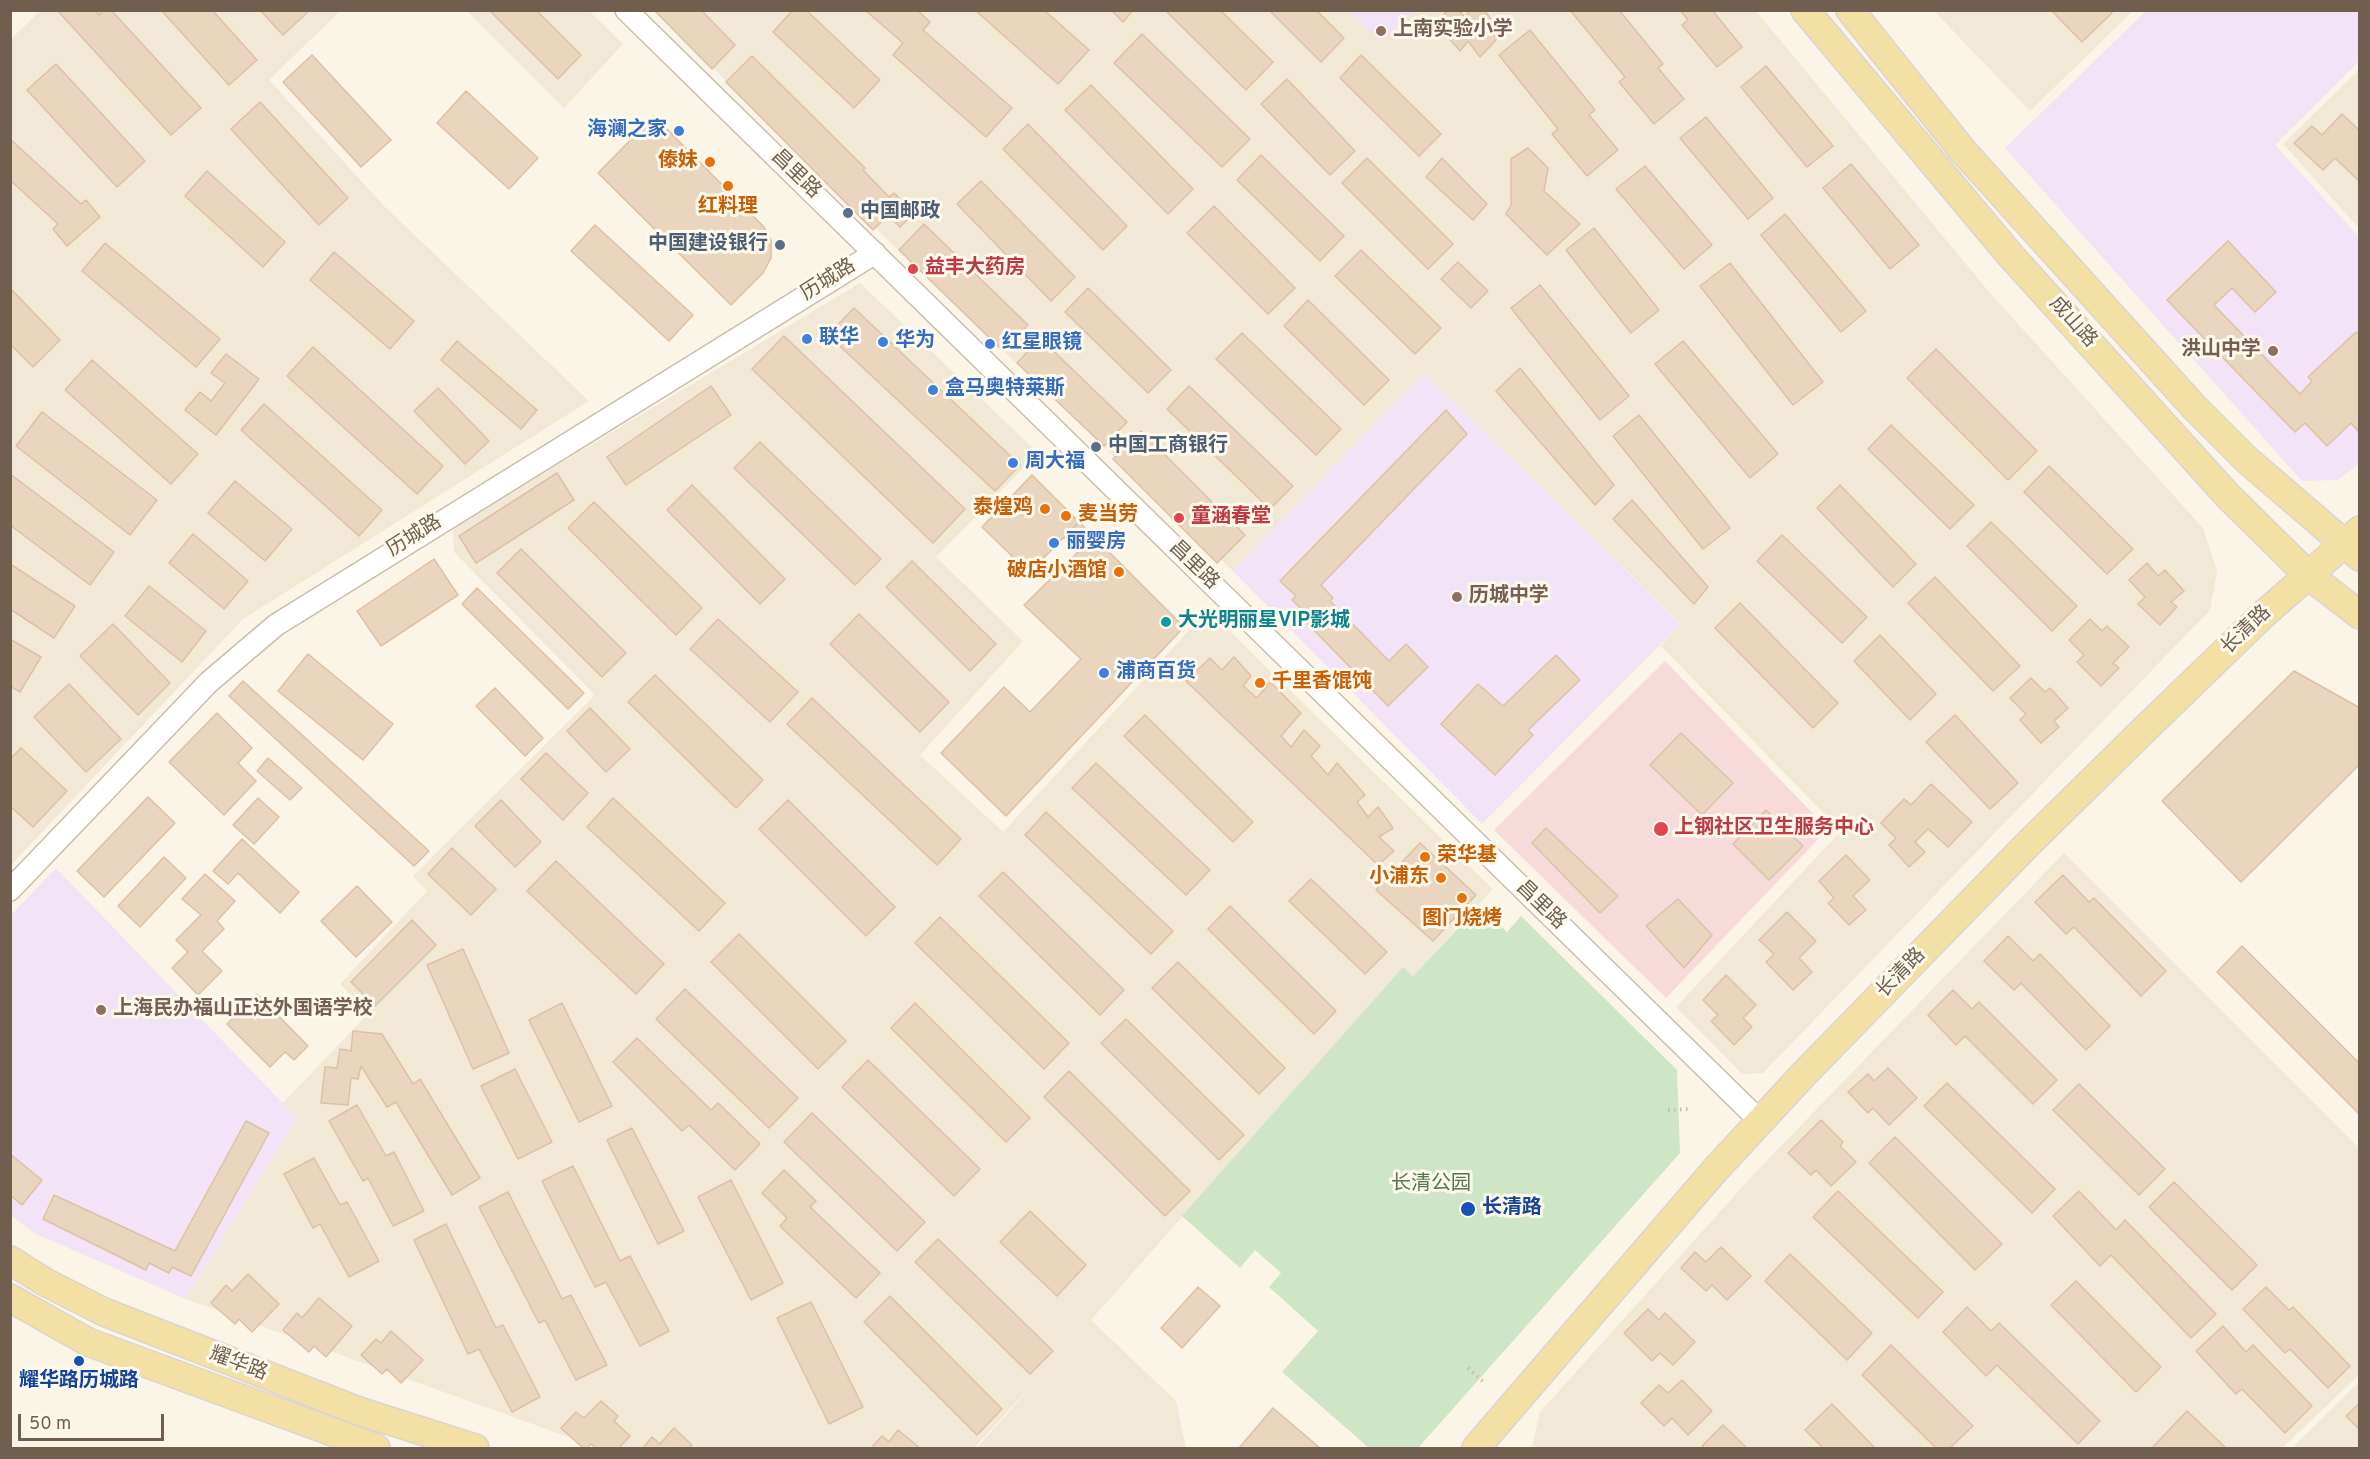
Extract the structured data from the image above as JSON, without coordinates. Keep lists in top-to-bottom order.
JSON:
{
  "streets": {
    "main road": ["成山路", "长清路", "耀华路"],
    "street": ["昌里路", "历城路"]
  },
  "crossings": [
    ["昌里路", "历城路"],
    ["昌里路", "长清路"],
    ["成山路", "长清路"]
  ],
  "parks": ["长清公园"],
  "places": [
    "上南实验小学",
    "海澜之家",
    "傣妹",
    "红料理",
    "中国邮政",
    "中国建设银行",
    "益丰大药房",
    "联华",
    "华为",
    "红星眼镜",
    "洪山中学",
    "盒马奥特莱斯",
    "中国工商银行",
    "周大福",
    "泰煌鸡",
    "麦当劳",
    "童涵春堂",
    "丽婴房",
    "破店小酒馆",
    "历城中学",
    "大光明丽星VIP影城",
    "浦商百货",
    "千里香馄饨",
    "上钢社区卫生服务中心",
    "荣华基",
    "小浦东",
    "图门烧烤",
    "上海民办福山正达外国语学校",
    "长清路",
    "耀华路历城路"
  ],
  "scale_bar": "50 m"
}
